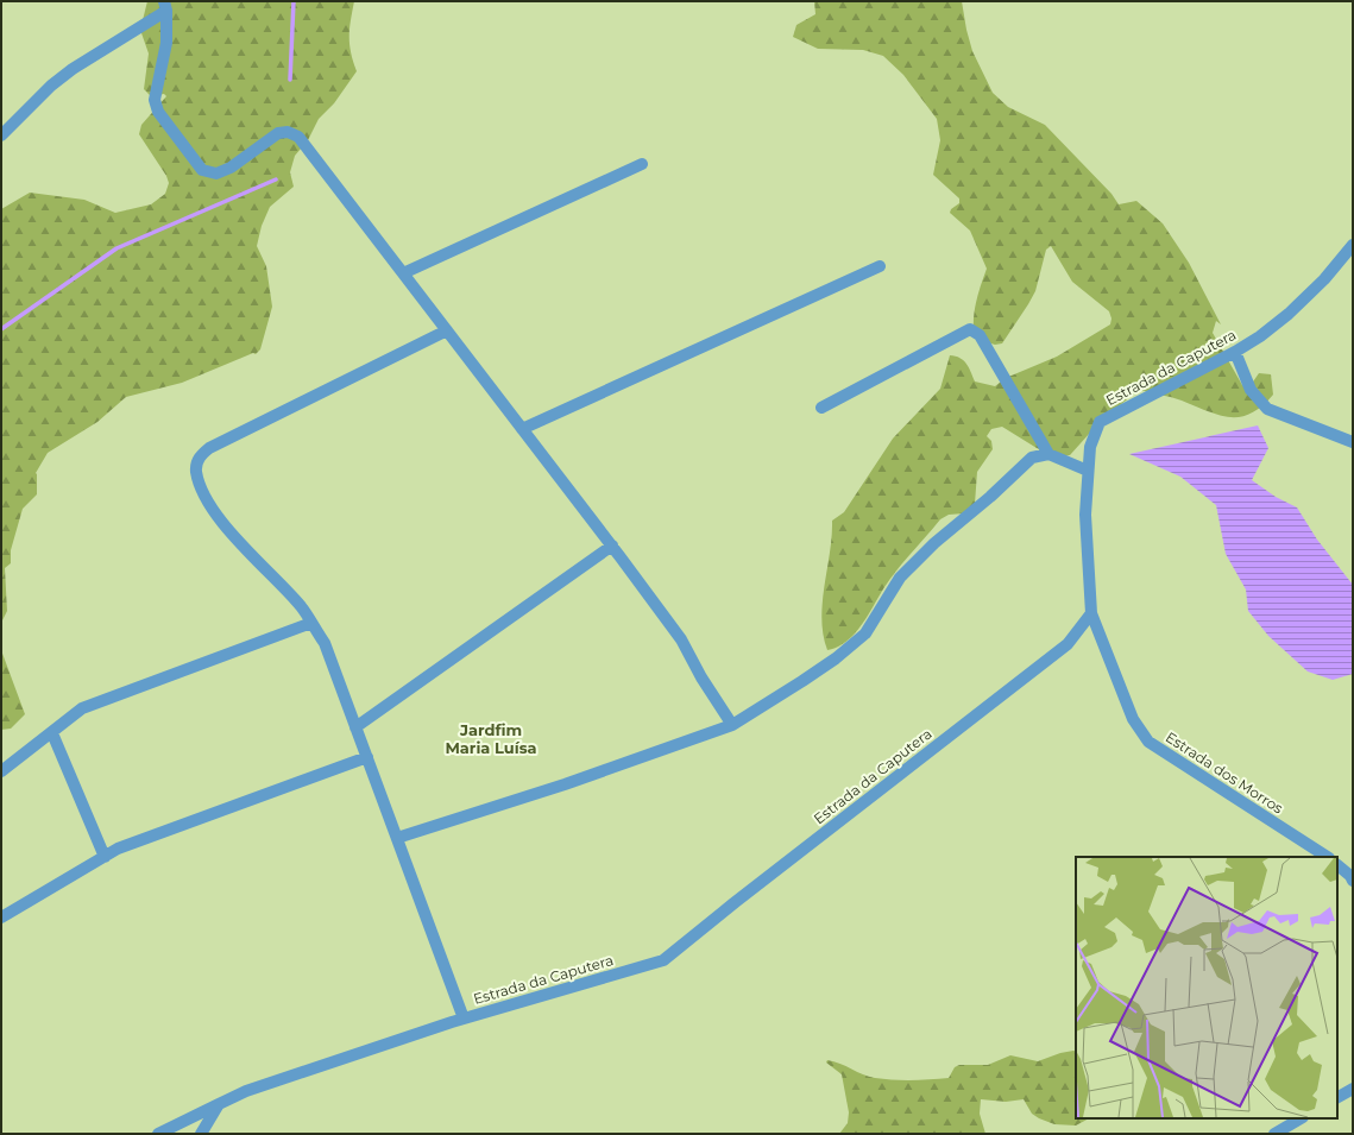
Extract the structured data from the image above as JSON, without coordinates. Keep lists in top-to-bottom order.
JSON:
{
  "streets": {
    "street": ["Estrada da Caputera", "Estrada dos Morros"]
  },
  "crossings": [
    ["Estrada da Caputera", "Estrada dos Morros"]
  ],
  "districts": ["Jardfim Maria Luísa"]
}
